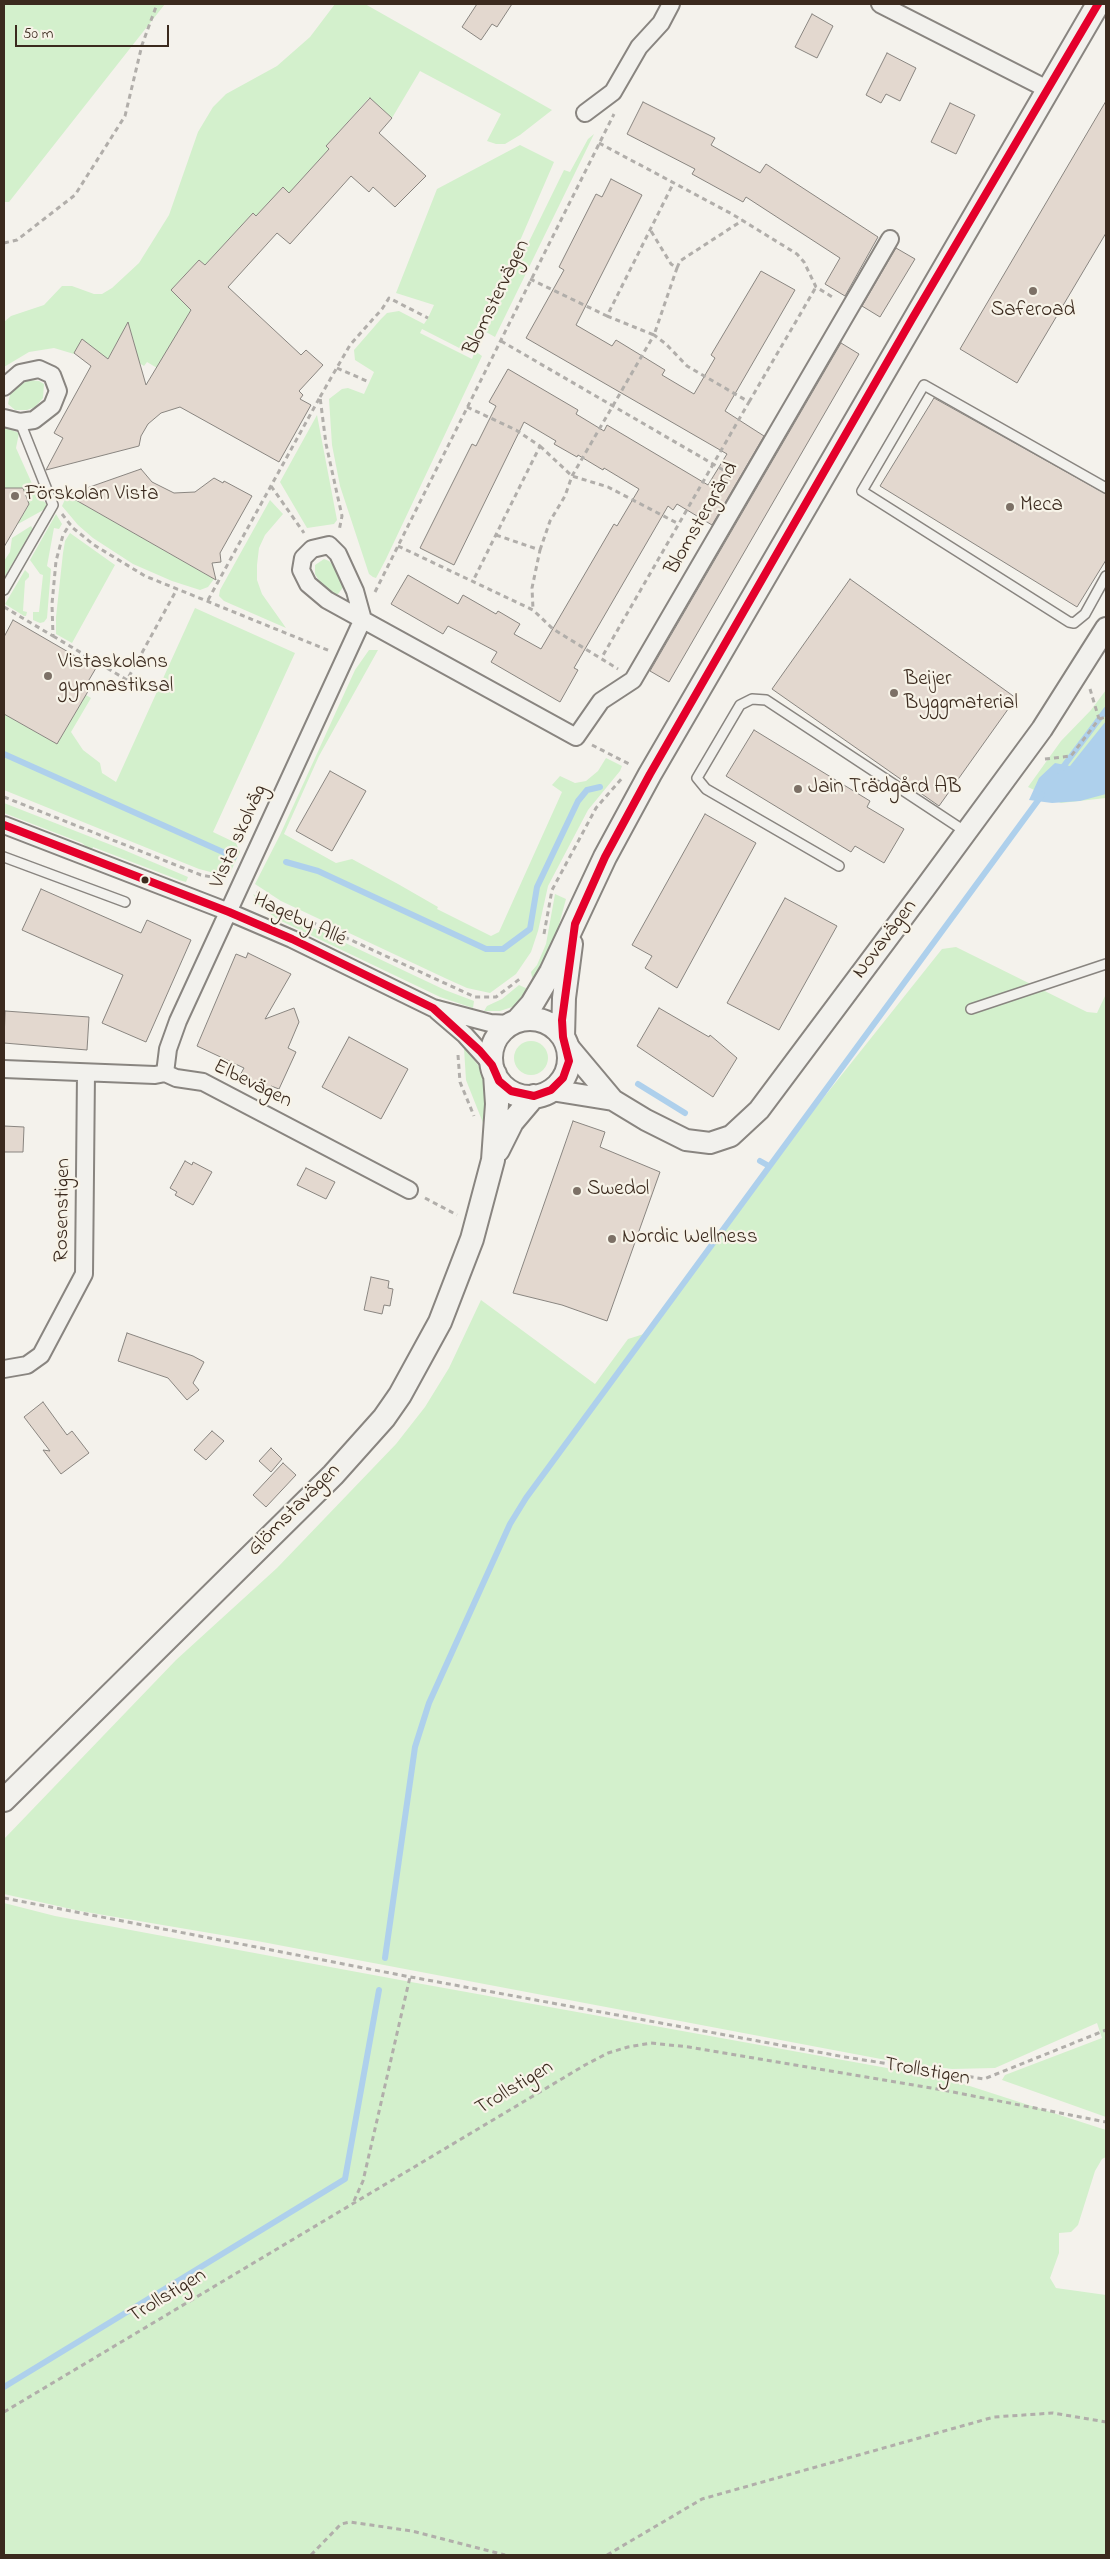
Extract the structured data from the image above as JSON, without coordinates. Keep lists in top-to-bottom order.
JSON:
{
  "streets": {
    "main road": ["Glömstavägen"],
    "street": [
      "Blomstergränd",
      "Vista skolväg",
      "Hageby Allé",
      "Novavägen",
      "Elbevägen",
      "Rosenstigen"
    ],
    "path": ["Blomstervägen", "Trollstigen"]
  },
  "crossings": [
    ["Blomstervägen", "Vista skolväg"],
    ["Vista skolväg", "Hageby Allé"],
    ["Vista skolväg", "Elbevägen"],
    ["Hageby Allé", "Novavägen"],
    ["Hageby Allé", "Glömstavägen"],
    ["Novavägen", "Glömstavägen"],
    ["Elbevägen", "Rosenstigen"]
  ],
  "places": [
    "Saferoad",
    "Förskolan Vista",
    "Meca",
    "Vistaskolans gymnastiksal",
    "Beijer Byggmaterial",
    "Jain Trädgård AB",
    "Swedol",
    "Nordic Wellness"
  ],
  "scale_bar": "50 m"
}
